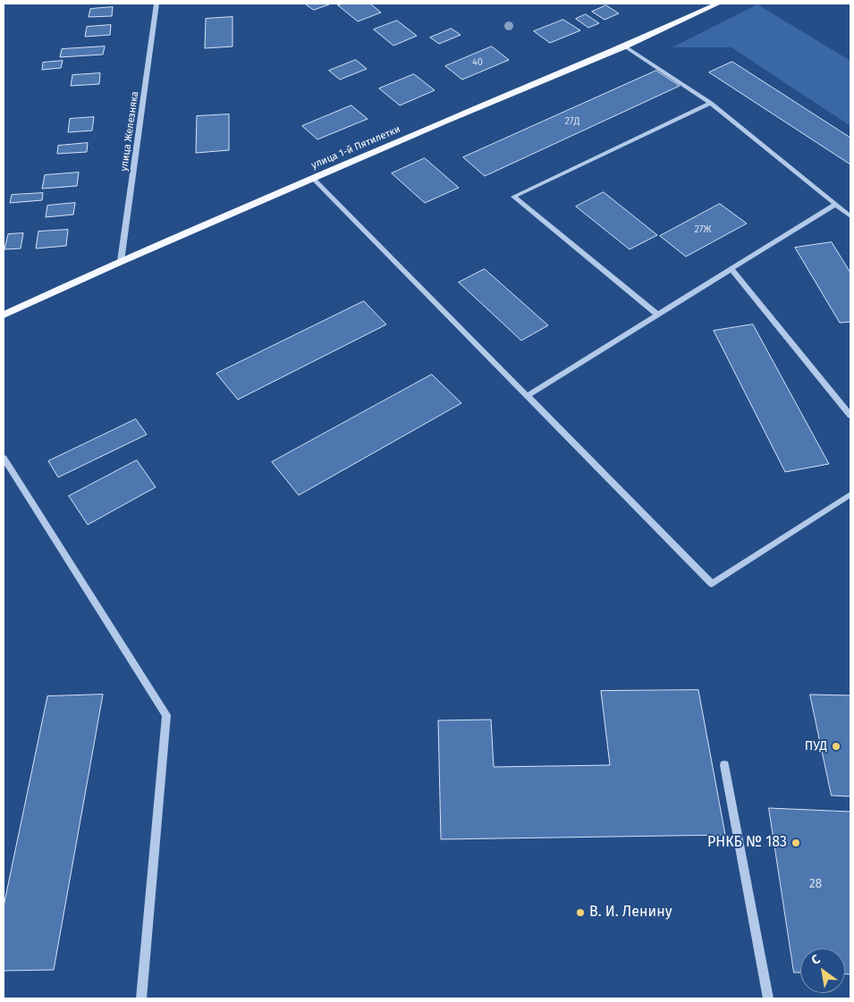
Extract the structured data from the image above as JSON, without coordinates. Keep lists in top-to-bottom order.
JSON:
{
  "streets": {
    "main road": ["улица 1-й Пятилетки"],
    "lane": ["улица Железняка"]
  },
  "crossings": [
    ["улица Железняка", "улица 1-й Пятилетки"]
  ],
  "places": ["ПУД", "РНКБ № 183", "В. И. Ленину"],
  "house_numbers": [
    "40",
    "27Д",
    "27Ж",
    "28"
  ],
  "north": "top left"
}
